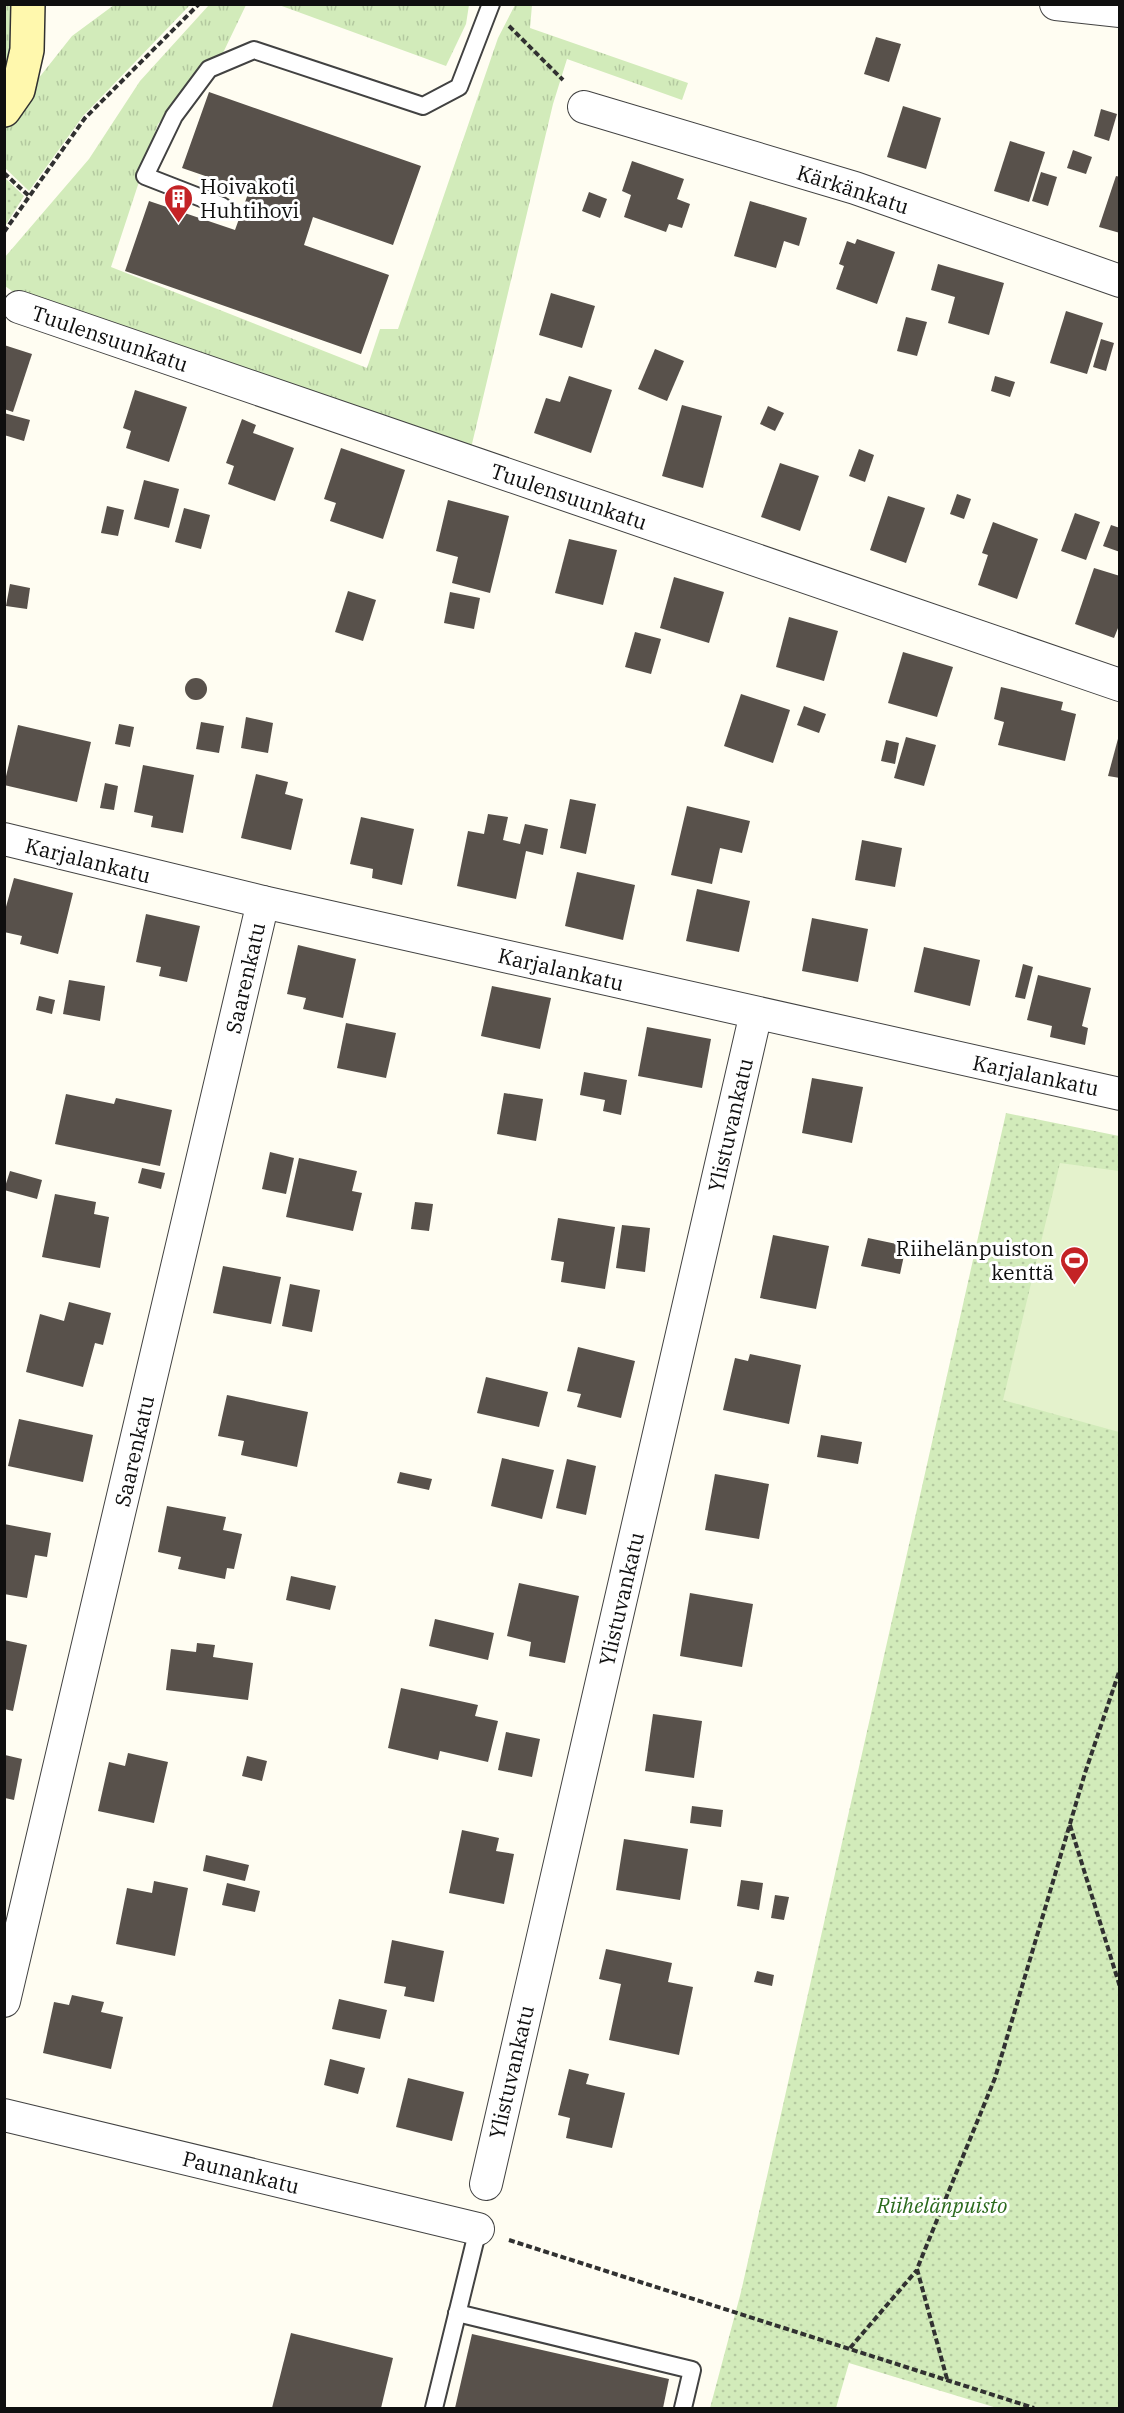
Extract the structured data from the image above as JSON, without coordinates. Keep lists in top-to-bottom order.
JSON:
{
  "streets": {
    "street": [
      "Kärkänkatu",
      "Tuulensuunkatu",
      "Karjalankatu",
      "Saarenkatu",
      "Ylistuvankatu",
      "Paunankatu"
    ]
  },
  "crossings": [
    ["Karjalankatu", "Saarenkatu"],
    ["Karjalankatu", "Ylistuvankatu"]
  ],
  "parks": ["Riihelänpuisto"],
  "places": {
    "building": ["Hoivakoti Huhtihovi"],
    "sports": ["Riihelänpuiston kenttä"]
  }
}
